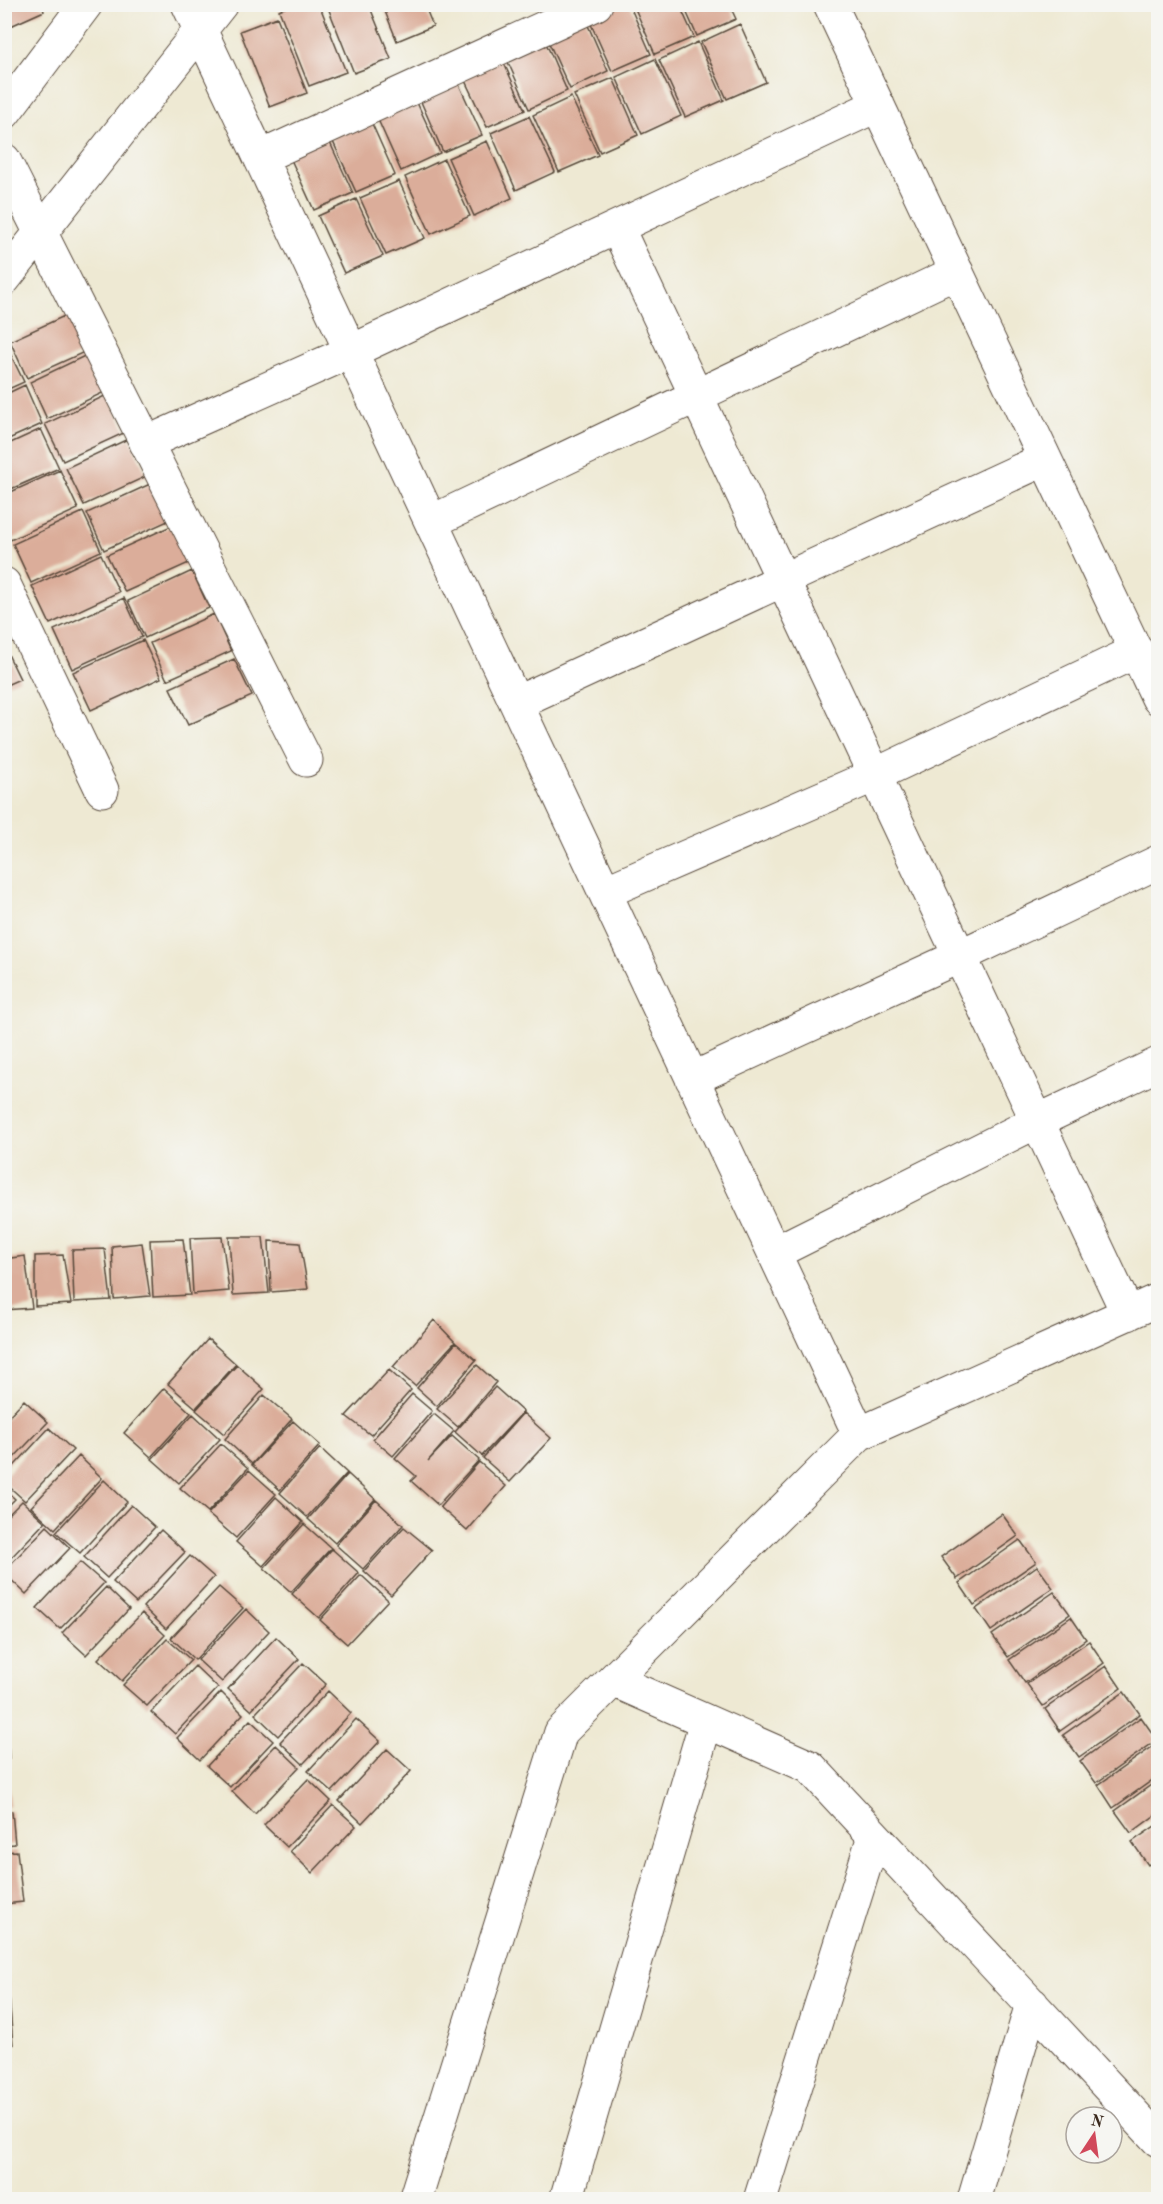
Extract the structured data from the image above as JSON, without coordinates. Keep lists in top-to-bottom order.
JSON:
{
  "north": "top"
}
